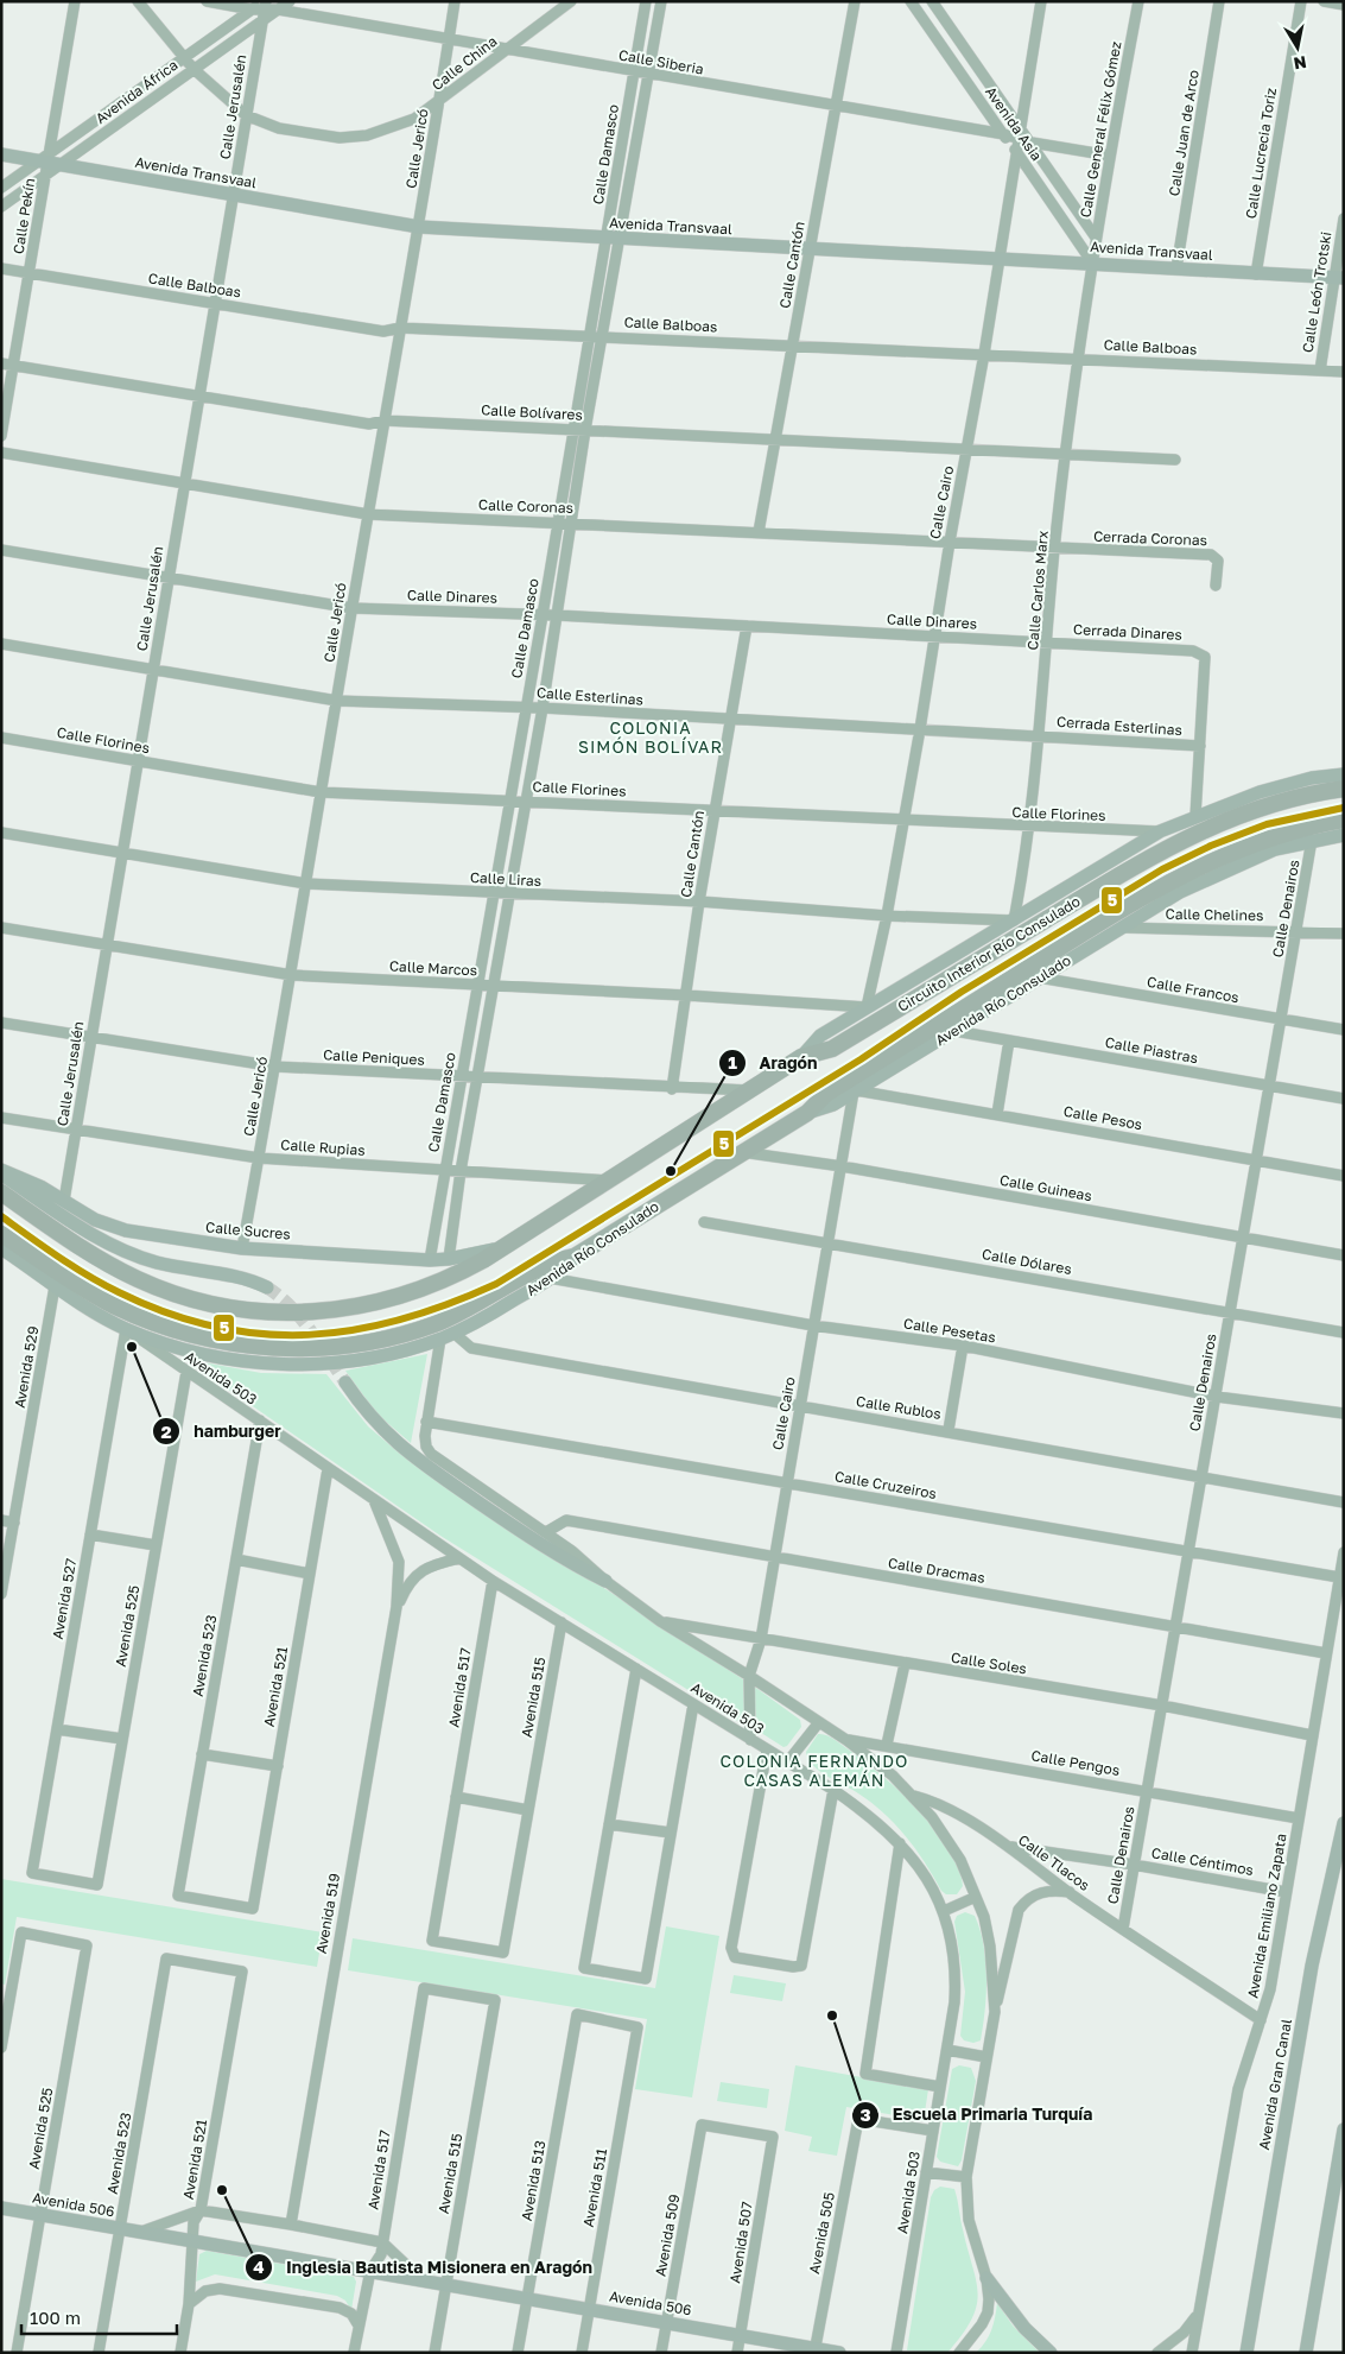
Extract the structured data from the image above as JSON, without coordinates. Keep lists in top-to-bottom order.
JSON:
{
  "streets": {
    "highway": ["Circuito Interior Río Consulado", "Avenida Río Consulado"],
    "main road": [
      "Avenida Transvaal",
      "Calle Sucres",
      "Avenida Gran Canal",
      "Avenida 506"
    ],
    "street": [
      "Calle Siberia",
      "Calle China",
      "Avenida África",
      "Calle Jerusalén",
      "Avenida Asia",
      "Calle General Félix Gómez",
      "Calle Juan de Arco",
      "Calle Jericó",
      "Calle Lucrecia Toriz",
      "Calle Damasco",
      "Calle Pekín",
      "Calle Cantón",
      "Calle Balboas",
      "Calle León Trotski",
      "Calle Bolívares",
      "Calle Cairo",
      "Calle Coronas",
      "Cerrada Coronas",
      "Calle Carlos Marx",
      "Calle Dinares",
      "Cerrada Dinares",
      "Calle Esterlinas",
      "Cerrada Esterlinas",
      "Calle Florines",
      "Calle Liras",
      "Calle Denairos",
      "Calle Chelines",
      "Calle Marcos",
      "Calle Francos",
      "Calle Piastras",
      "Calle Peniques",
      "Calle Pesos",
      "Calle Rupias",
      "Calle Guineas",
      "Calle Dólares",
      "Calle Pesetas",
      "Avenida 529",
      "Avenida 503",
      "Calle Rublos",
      "Calle Cruzeiros",
      "Calle Dracmas",
      "Avenida 527",
      "Avenida 525",
      "Avenida 523",
      "Calle Soles",
      "Avenida 521",
      "Avenida 517",
      "Avenida 515",
      "Calle Pengos",
      "Calle Céntimos",
      "Calle Tlacos",
      "Avenida 519",
      "Avenida Emiliano Zapata",
      "Avenida 513",
      "Avenida 511",
      "Avenida 505",
      "Avenida 509",
      "Avenida 507"
    ]
  },
  "crossings": [
    ["Calle Siberia", "Calle China"],
    ["Calle Siberia", "Avenida África"],
    ["Calle Siberia", "Calle Jerusalén"],
    ["Calle Siberia", "Avenida Asia"],
    ["Calle Siberia", "Calle General Félix Gómez"],
    ["Calle Siberia", "Calle Jericó"],
    ["Calle Siberia", "Calle Damasco"],
    ["Calle Siberia", "Calle Cantón"],
    ["Calle Siberia", "Calle Cairo"],
    ["Calle China", "Avenida África"],
    ["Calle China", "Calle Jerusalén"],
    ["Calle China", "Calle Jericó"],
    ["Avenida África", "Calle Jerusalén"],
    ["Avenida África", "Avenida Transvaal"],
    ["Avenida África", "Calle Pekín"],
    ["Calle Jerusalén", "Avenida Transvaal"],
    ["Calle Jerusalén", "Calle Balboas"],
    ["Calle Jerusalén", "Calle Bolívares"],
    ["Calle Jerusalén", "Calle Coronas"],
    ["Calle Jerusalén", "Calle Dinares"],
    ["Calle Jerusalén", "Calle Esterlinas"],
    ["Calle Jerusalén", "Calle Florines"],
    ["Calle Jerusalén", "Calle Liras"],
    ["Calle Jerusalén", "Calle Marcos"],
    ["Calle Jerusalén", "Calle Peniques"],
    ["Calle Jerusalén", "Calle Rupias"],
    ["Calle Jerusalén", "Calle Sucres"],
    ["Avenida Asia", "Calle General Félix Gómez"],
    ["Avenida Asia", "Avenida Transvaal"],
    ["Avenida Asia", "Calle Cairo"],
    ["Avenida Asia", "Calle Carlos Marx"],
    ["Calle General Félix Gómez", "Avenida Transvaal"],
    ["Calle General Félix Gómez", "Calle Carlos Marx"],
    ["Calle Juan de Arco", "Avenida Transvaal"],
    ["Calle Jericó", "Avenida Transvaal"],
    ["Calle Jericó", "Calle Balboas"],
    ["Calle Jericó", "Calle Bolívares"],
    ["Calle Jericó", "Calle Coronas"],
    ["Calle Jericó", "Calle Dinares"],
    ["Calle Jericó", "Calle Esterlinas"],
    ["Calle Jericó", "Calle Florines"],
    ["Calle Jericó", "Calle Liras"],
    ["Calle Jericó", "Calle Marcos"],
    ["Calle Jericó", "Calle Peniques"],
    ["Calle Jericó", "Calle Rupias"],
    ["Calle Jericó", "Calle Sucres"],
    ["Calle Lucrecia Toriz", "Avenida Transvaal"],
    ["Calle Damasco", "Avenida Transvaal"],
    ["Calle Damasco", "Calle Balboas"],
    ["Calle Damasco", "Calle Bolívares"],
    ["Calle Damasco", "Calle Coronas"],
    ["Calle Damasco", "Calle Dinares"],
    ["Calle Damasco", "Calle Esterlinas"],
    ["Calle Damasco", "Calle Florines"],
    ["Calle Damasco", "Calle Liras"],
    ["Calle Damasco", "Calle Marcos"],
    ["Calle Damasco", "Calle Peniques"],
    ["Calle Damasco", "Calle Rupias"],
    ["Calle Damasco", "Calle Sucres"],
    ["Avenida Transvaal", "Calle Pekín"],
    ["Avenida Transvaal", "Calle Cantón"],
    ["Avenida Transvaal", "Calle León Trotski"],
    ["Avenida Transvaal", "Calle Cairo"],
    ["Avenida Transvaal", "Calle Carlos Marx"],
    ["Calle Pekín", "Calle Balboas"],
    ["Calle Pekín", "Calle Bolívares"],
    ["Calle Cantón", "Calle Balboas"],
    ["Calle Cantón", "Calle Bolívares"],
    ["Calle Cantón", "Calle Coronas"],
    ["Calle Cantón", "Calle Dinares"],
    ["Calle Cantón", "Calle Esterlinas"],
    ["Calle Cantón", "Calle Florines"],
    ["Calle Cantón", "Calle Liras"],
    ["Calle Cantón", "Calle Marcos"],
    ["Calle Cantón", "Calle Peniques"],
    ["Calle Balboas", "Calle León Trotski"],
    ["Calle Balboas", "Calle Cairo"],
    ["Calle Balboas", "Calle Carlos Marx"],
    ["Calle Bolívares", "Calle Cairo"],
    ["Calle Bolívares", "Calle Carlos Marx"],
    ["Calle Cairo", "Calle Coronas"],
    ["Calle Cairo", "Calle Dinares"],
    ["Calle Cairo", "Calle Esterlinas"],
    ["Calle Cairo", "Calle Florines"],
    ["Calle Cairo", "Calle Liras"],
    ["Calle Cairo", "Calle Marcos"],
    ["Calle Cairo", "Avenida Río Consulado"],
    ["Calle Cairo", "Calle Pesos"],
    ["Calle Cairo", "Calle Guineas"],
    ["Calle Cairo", "Calle Dólares"],
    ["Calle Cairo", "Calle Pesetas"],
    ["Calle Cairo", "Avenida 503"],
    ["Calle Cairo", "Calle Rublos"],
    ["Calle Cairo", "Calle Cruzeiros"],
    ["Calle Cairo", "Calle Dracmas"],
    ["Calle Cairo", "Calle Soles"],
    ["Calle Coronas", "Cerrada Coronas"],
    ["Calle Coronas", "Calle Carlos Marx"],
    ["Cerrada Coronas", "Calle Carlos Marx"],
    ["Calle Carlos Marx", "Calle Dinares"],
    ["Calle Carlos Marx", "Cerrada Dinares"],
    ["Calle Carlos Marx", "Calle Esterlinas"],
    ["Calle Carlos Marx", "Cerrada Esterlinas"],
    ["Calle Carlos Marx", "Calle Florines"],
    ["Calle Carlos Marx", "Calle Liras"],
    ["Calle Dinares", "Cerrada Dinares"],
    ["Cerrada Dinares", "Cerrada Esterlinas"],
    ["Calle Esterlinas", "Cerrada Esterlinas"],
    ["Calle Denairos", "Calle Chelines"],
    ["Calle Denairos", "Calle Francos"],
    ["Calle Denairos", "Avenida Río Consulado"],
    ["Calle Denairos", "Calle Piastras"],
    ["Calle Denairos", "Calle Pesos"],
    ["Calle Denairos", "Calle Guineas"],
    ["Calle Denairos", "Calle Dólares"],
    ["Calle Denairos", "Calle Pesetas"],
    ["Calle Denairos", "Calle Rublos"],
    ["Calle Denairos", "Calle Cruzeiros"],
    ["Calle Denairos", "Calle Dracmas"],
    ["Calle Denairos", "Calle Soles"],
    ["Calle Denairos", "Calle Pengos"],
    ["Calle Denairos", "Calle Céntimos"],
    ["Calle Denairos", "Calle Tlacos"],
    ["Calle Chelines", "Avenida Río Consulado"],
    ["Calle Francos", "Avenida Río Consulado"],
    ["Avenida Río Consulado", "Calle Piastras"],
    ["Avenida Río Consulado", "Calle Pesos"],
    ["Avenida Río Consulado", "Calle Guineas"],
    ["Avenida Río Consulado", "Calle Pesetas"],
    ["Avenida Río Consulado", "Avenida 529"],
    ["Avenida Río Consulado", "Avenida 503"],
    ["Avenida Río Consulado", "Calle Rublos"],
    ["Avenida Río Consulado", "Avenida 527"],
    ["Avenida 503", "Avenida 527"],
    ["Avenida 503", "Avenida 525"],
    ["Avenida 503", "Avenida 523"],
    ["Avenida 503", "Avenida 521"],
    ["Avenida 503", "Avenida 517"],
    ["Avenida 503", "Avenida 515"],
    ["Avenida 503", "Avenida 519"],
    ["Avenida 503", "Avenida 505"],
    ["Calle Cruzeiros", "Avenida Emiliano Zapata"],
    ["Calle Dracmas", "Avenida Emiliano Zapata"],
    ["Avenida 527", "Avenida 525"],
    ["Avenida 525", "Avenida 506"],
    ["Avenida 523", "Avenida 521"],
    ["Avenida 523", "Avenida 506"],
    ["Calle Soles", "Avenida Emiliano Zapata"],
    ["Avenida 521", "Avenida 506"],
    ["Avenida 517", "Avenida 515"],
    ["Avenida 517", "Avenida 506"],
    ["Avenida 515", "Avenida 506"],
    ["Calle Pengos", "Avenida Emiliano Zapata"],
    ["Calle Céntimos", "Calle Tlacos"],
    ["Calle Céntimos", "Avenida Emiliano Zapata"],
    ["Calle Tlacos", "Avenida Emiliano Zapata"],
    ["Avenida 513", "Avenida 511"],
    ["Avenida 513", "Avenida 506"],
    ["Avenida 511", "Avenida 506"],
    ["Avenida 506", "Avenida 505"],
    ["Avenida 506", "Avenida 509"],
    ["Avenida 506", "Avenida 507"],
    ["Avenida 509", "Avenida 507"]
  ],
  "districts": ["COLONIA SIMÓN BOLÍVAR", "COLONIA FERNANDO CASAS ALEMÁN"],
  "places": [
    "Aragón",
    "hamburger",
    "Escuela Primaria Turquía",
    "Inglesia Bautista Misionera en Aragón"
  ],
  "lines": ["transit line 5"],
  "scale_bar": "100 m",
  "north": "bottom"
}
